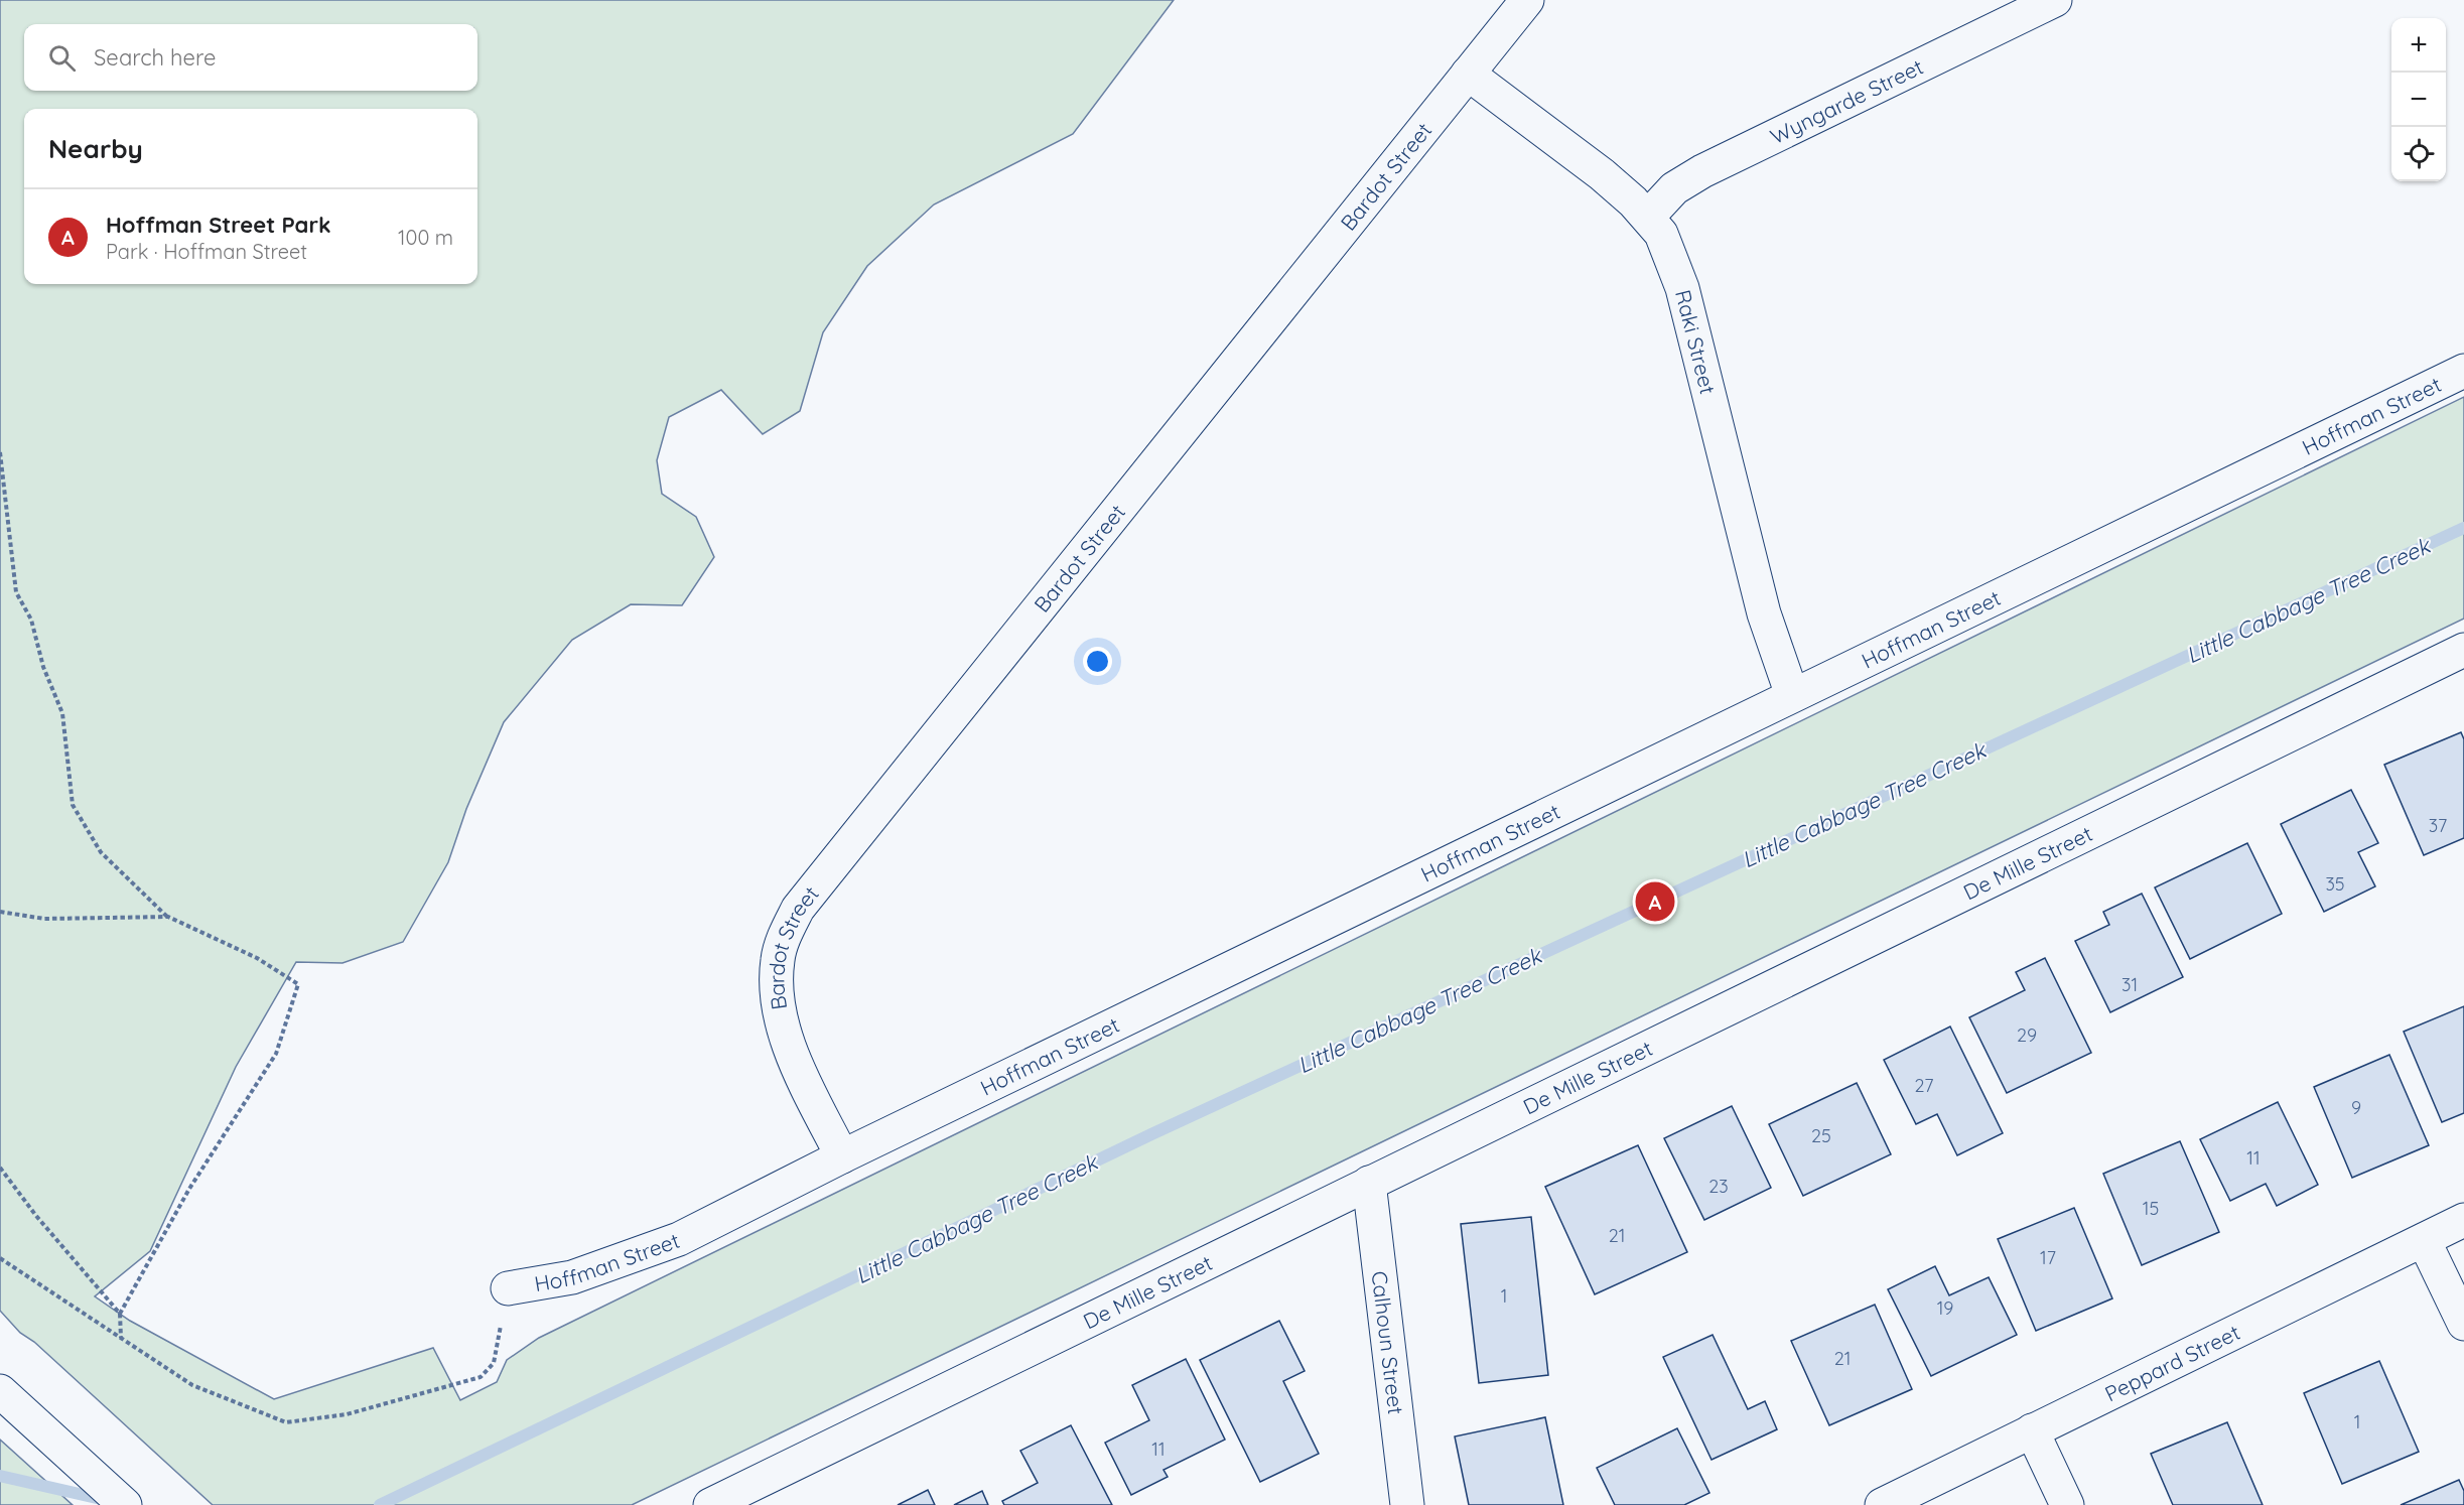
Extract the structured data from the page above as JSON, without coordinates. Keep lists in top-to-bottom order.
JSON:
{
  "streets": {
    "street": [
      "Wyngarde Street",
      "Bardot Street",
      "Raki Street",
      "Hoffman Street",
      "De Mille Street",
      "Calhoun Street",
      "Peppard Street"
    ]
  },
  "crossings": [
    ["Wyngarde Street", "Raki Street"],
    ["Bardot Street", "Raki Street"],
    ["Bardot Street", "Hoffman Street"],
    ["Raki Street", "Hoffman Street"],
    ["De Mille Street", "Calhoun Street"]
  ],
  "water": ["Little Cabbage Tree Creek"],
  "house_numbers": [
    "37",
    "35",
    "31",
    "29",
    "27",
    "9",
    "25",
    "11",
    "23",
    "15",
    "21",
    "17",
    "1",
    "19",
    "21",
    "1",
    "11"
  ],
  "page": {
    "map_buttons": ["+", "−"],
    "search": "Search here",
    "heading": "Nearby",
    "list": [
      {
        "mark": "A",
        "name": "Hoffman Street Park",
        "note": "Park · Hoffman Street",
        "value": "100 m"
      }
    ],
    "pins": "A"
  }
}
